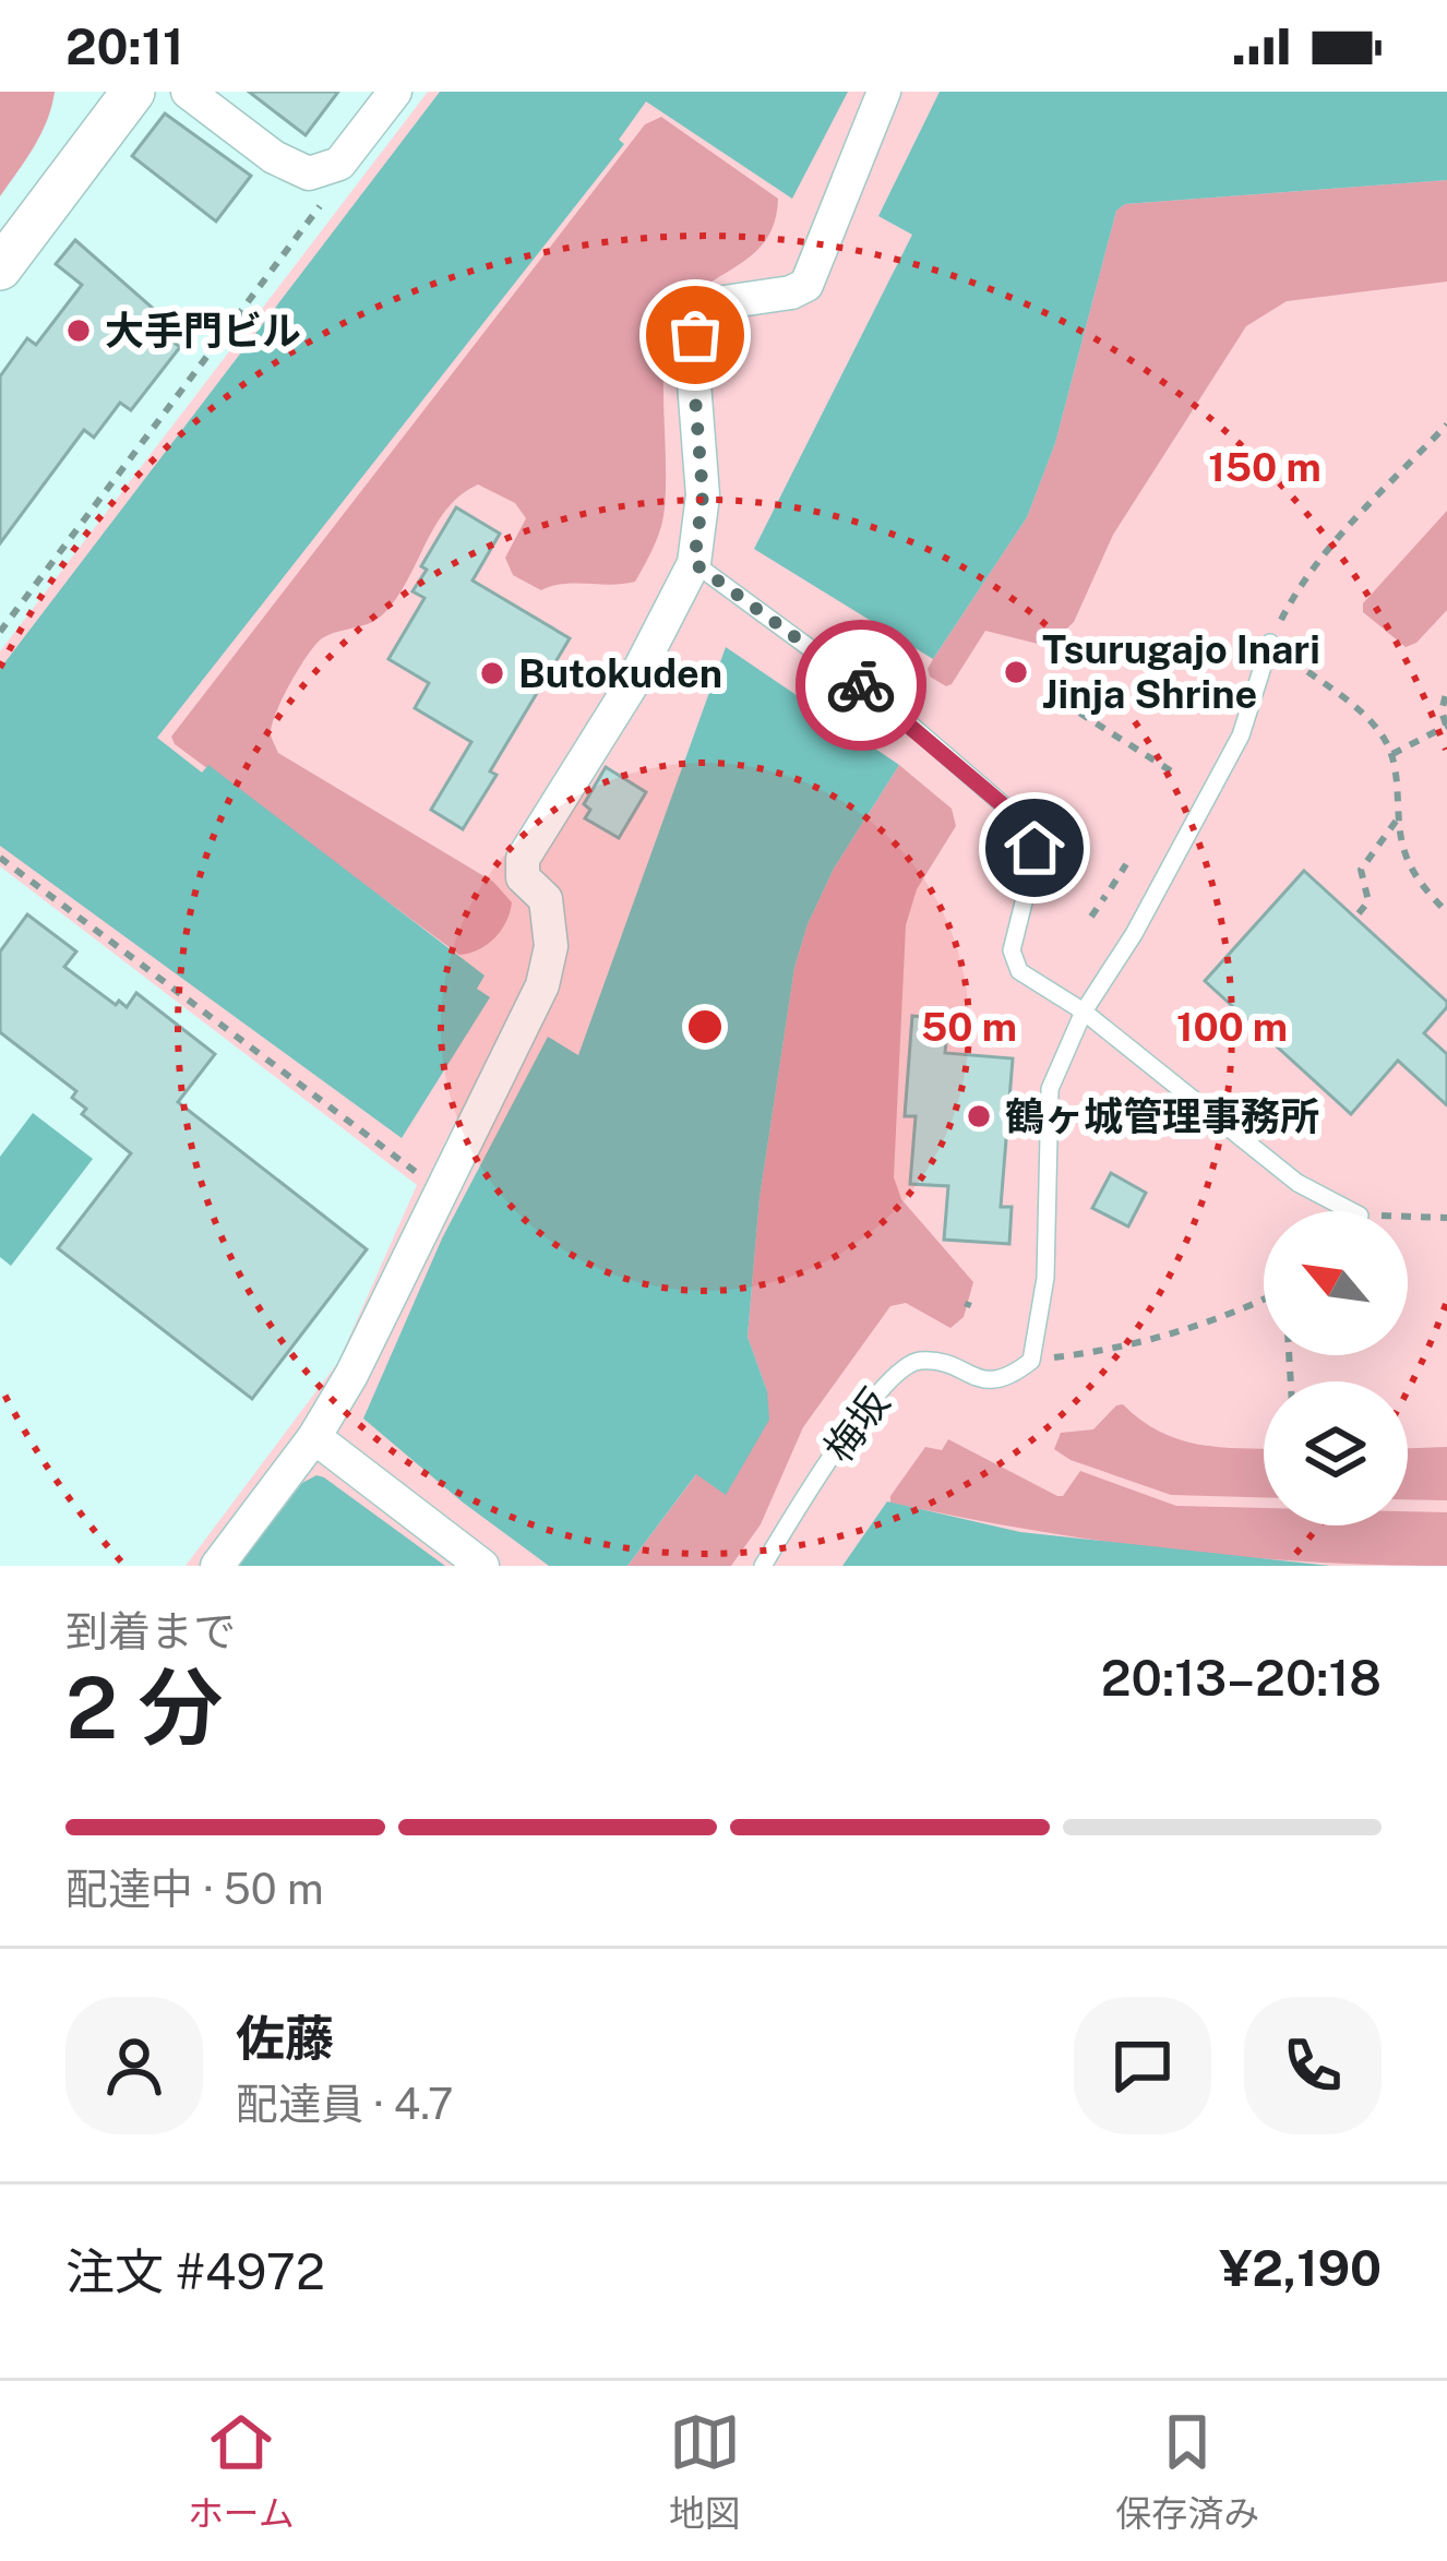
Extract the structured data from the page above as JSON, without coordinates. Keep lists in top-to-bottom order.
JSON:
{
  "streets": {
    "lane": ["梅坂"]
  },
  "places": [
    "大手門ビル",
    "Tsurugajo Inari Jinja Shrine",
    "Butokuden",
    "鶴ヶ城管理事務所"
  ],
  "north": "top left",
  "page": {
    "status": "20:11",
    "heading": ["2 分", "到着まで", "20:13–20:18"],
    "panel": [
      "佐藤",
      "配達員 · 4.7",
      "注文 #4972",
      "¥2,190"
    ],
    "bar": "配達中 · 50 m",
    "tabs": ["ホーム", "地図", "保存済み"]
  },
  "rings": ["150 m", "50 m", "100 m"]
}
